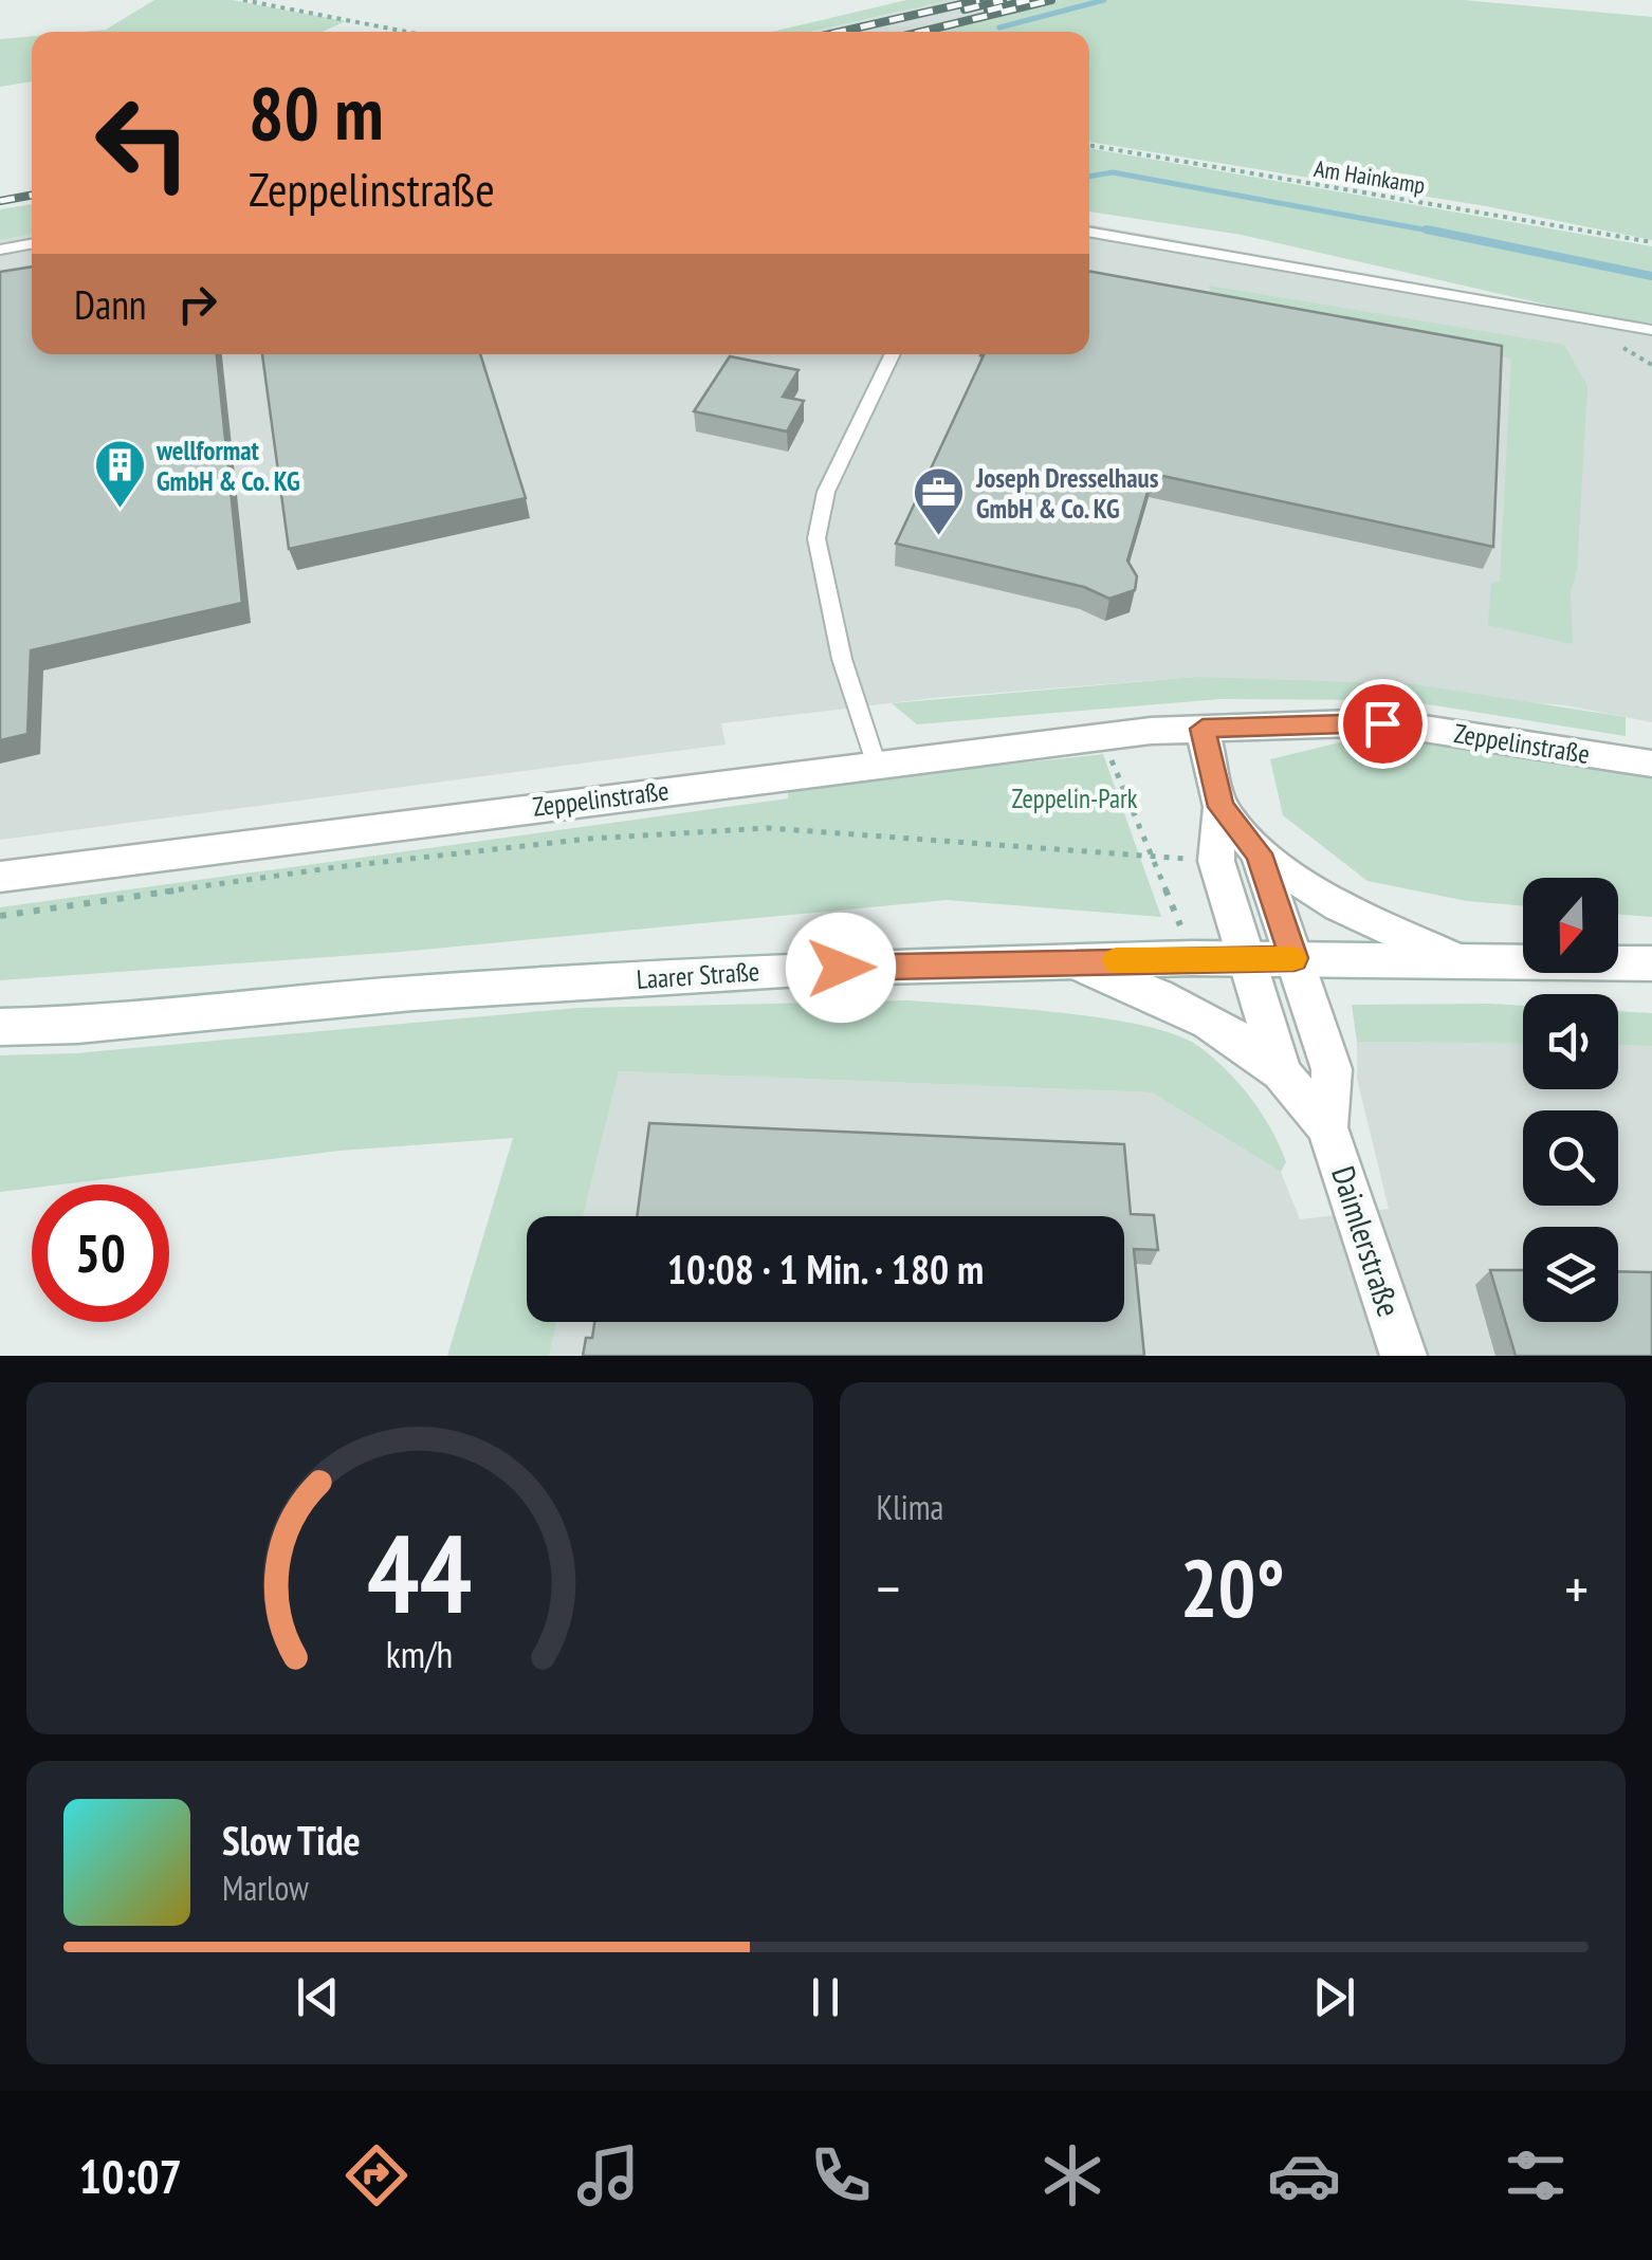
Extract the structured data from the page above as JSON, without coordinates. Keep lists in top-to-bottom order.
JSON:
{
  "streets": {
    "street": ["Zeppelinstraße", "Laarer Straße", "Daimlerstraße"],
    "path": ["Am Hainkamp"]
  },
  "crossings": [
    ["Laarer Straße", "Daimlerstraße"]
  ],
  "parks": ["Zeppelin-Park"],
  "places": {
    "building": ["wellformat GmbH & Co. KG"],
    "office": ["Joseph Dresselhaus GmbH & Co. KG"]
  },
  "north": "bottom",
  "page": {
    "turn": ["80 m", "Zeppelinstraße"],
    "then": "Dann",
    "limit": "50",
    "trip": "10:08 · 1 Min. · 180 m",
    "tile": "Klima",
    "heat": ["−", "20°", "+"],
    "song": ["Slow Tide", "Marlow"],
    "tabs": "10:07",
    "gauge": ["44", "km/h"]
  }
}
